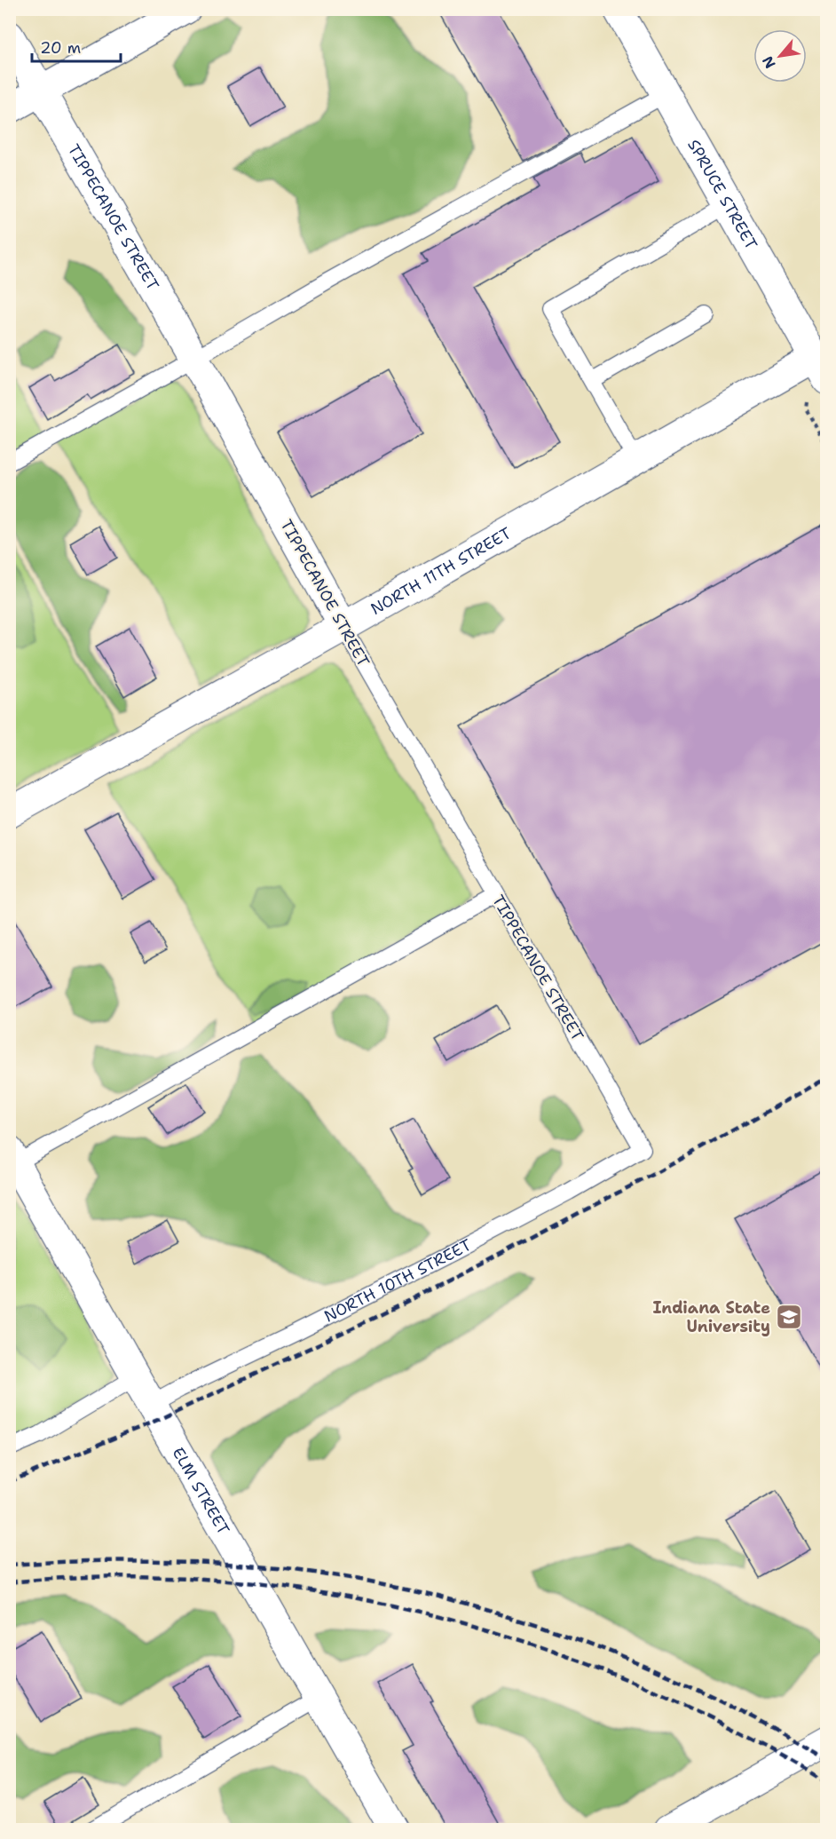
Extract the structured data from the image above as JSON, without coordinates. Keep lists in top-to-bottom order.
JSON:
{
  "streets": {
    "street": [
      "SPRUCE STREET",
      "TIPPECANOE STREET",
      "NORTH 11TH STREET",
      "ELM STREET"
    ],
    "lane": ["NORTH 10TH STREET"]
  },
  "crossings": [
    ["SPRUCE STREET", "NORTH 11TH STREET"],
    ["TIPPECANOE STREET", "NORTH 11TH STREET"],
    ["TIPPECANOE STREET", "NORTH 10TH STREET"],
    ["NORTH 10TH STREET", "ELM STREET"]
  ],
  "places": {
    "school or university": ["Indiana State University"]
  },
  "scale_bar": "20 m",
  "north": "bottom left"
}
